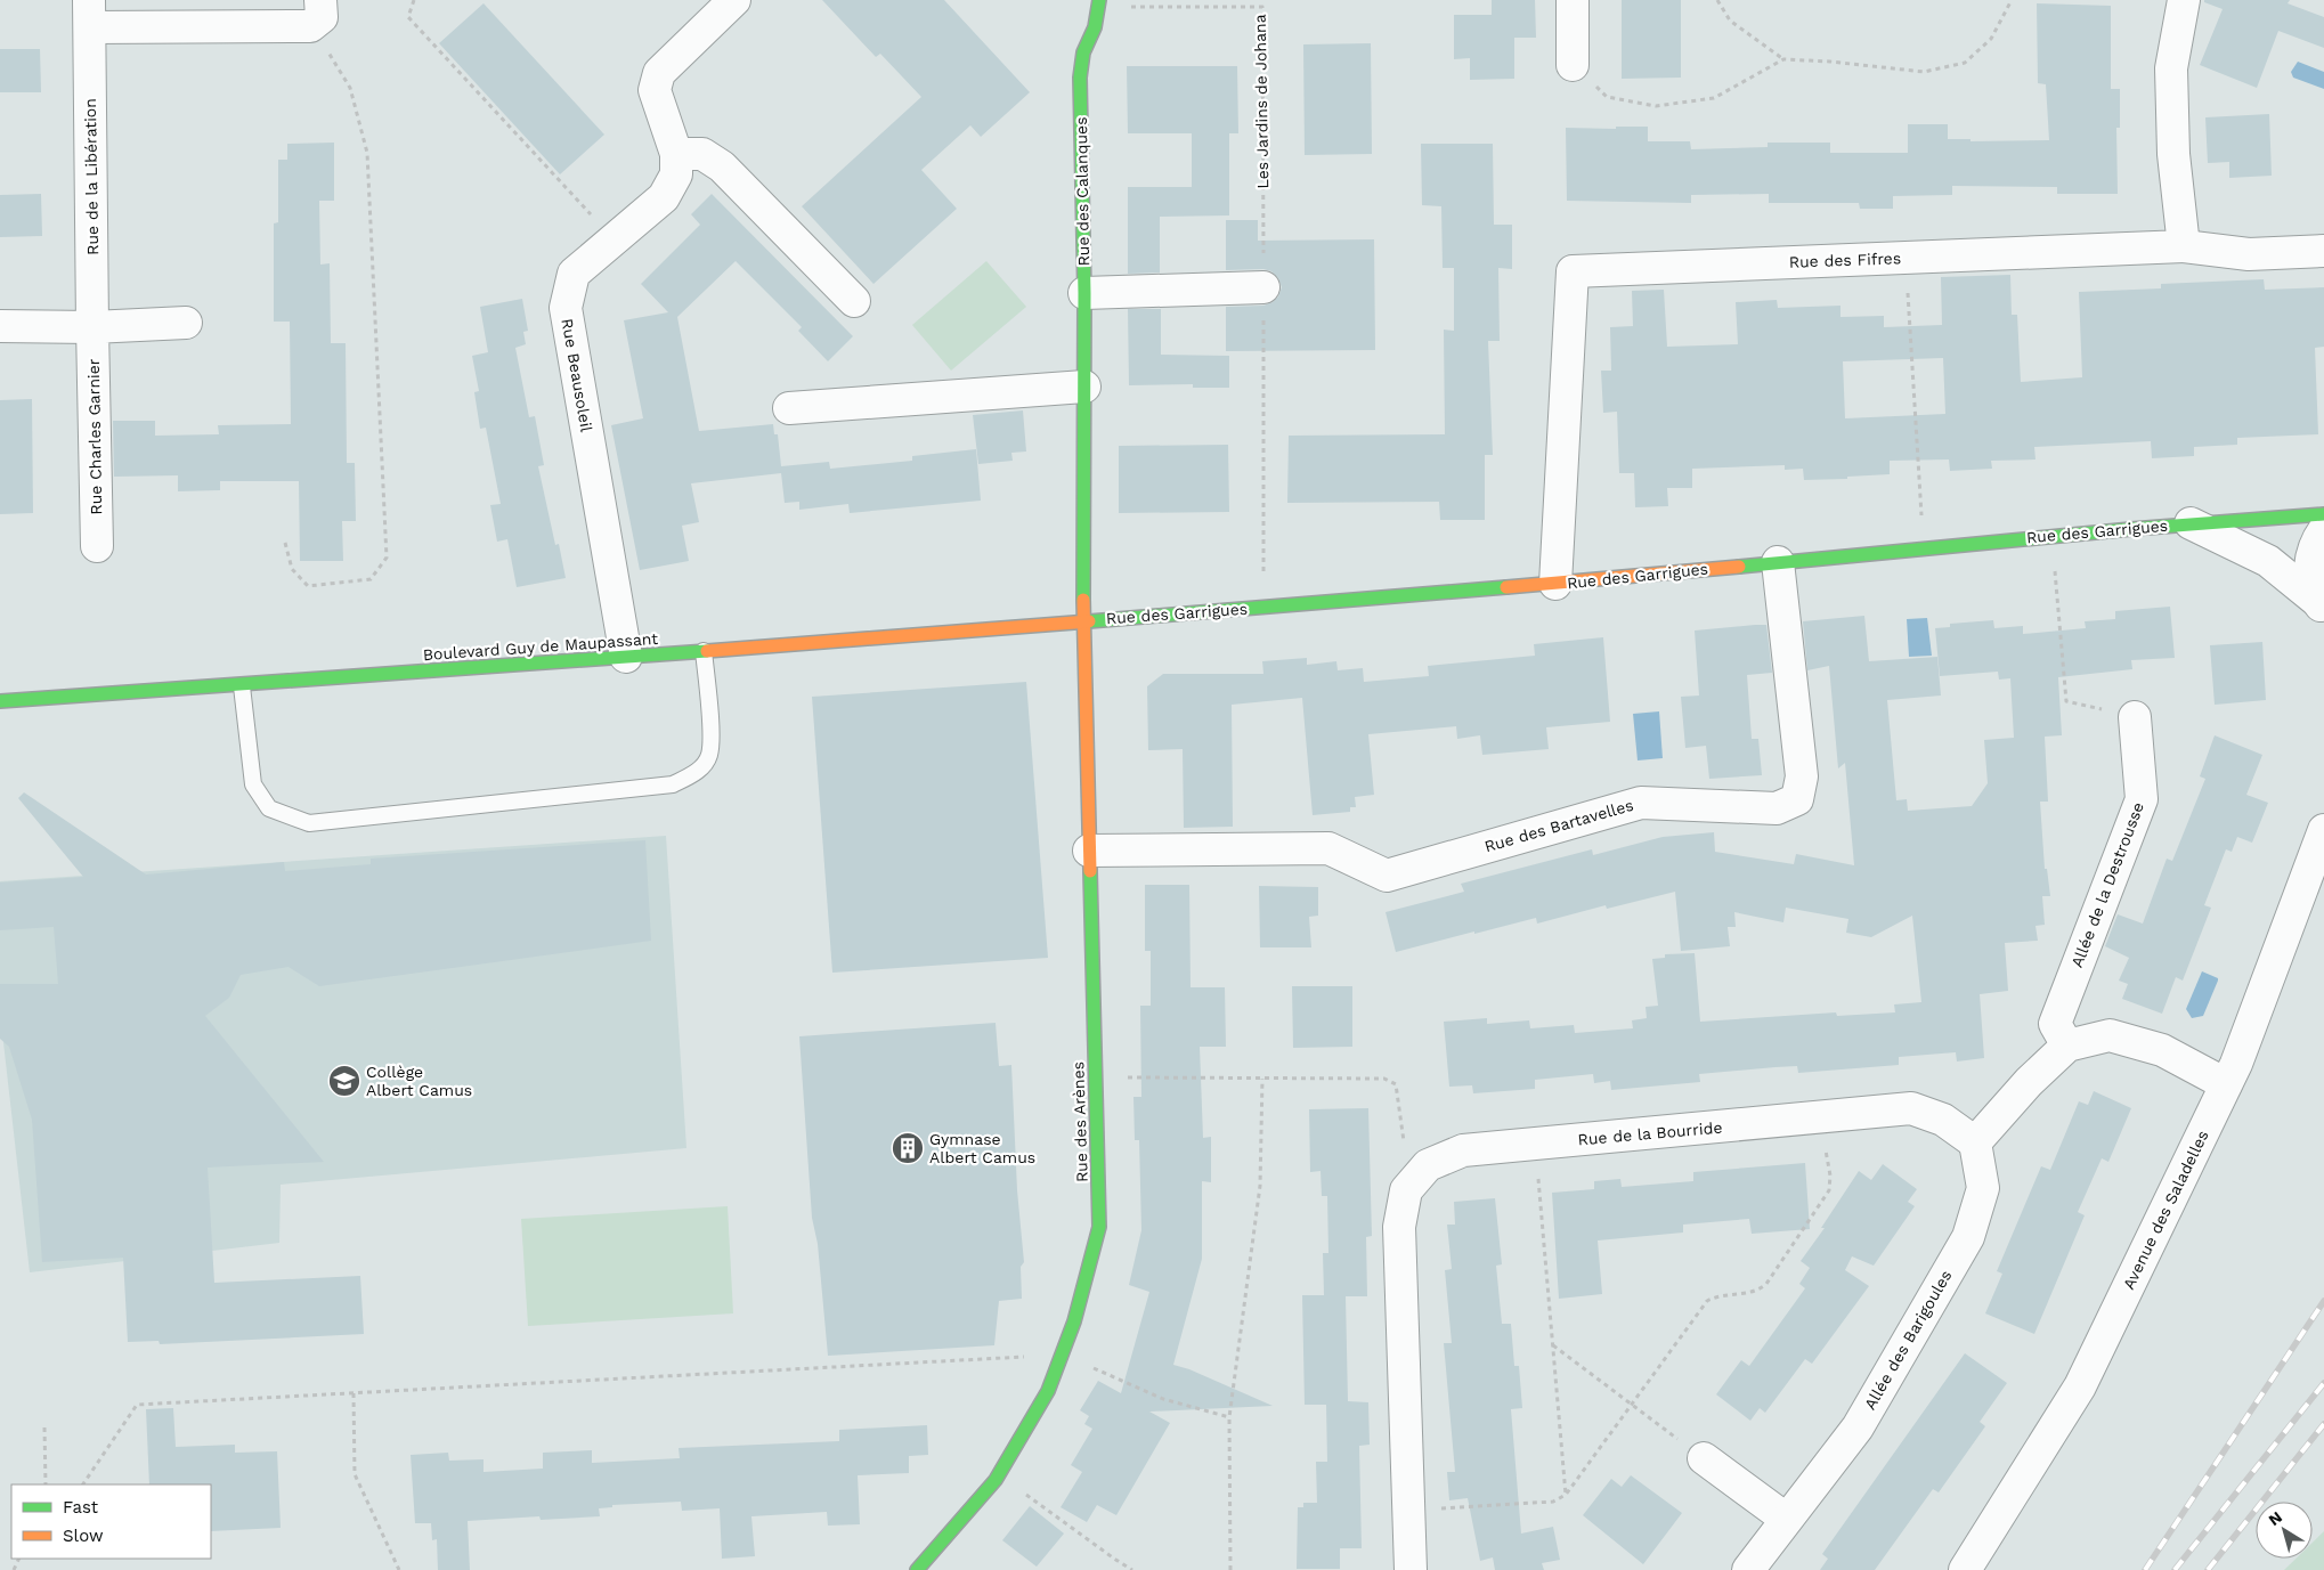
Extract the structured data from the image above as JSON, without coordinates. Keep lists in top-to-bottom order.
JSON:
{
  "streets": {
    "street": [
      "Rue de la Libération",
      "Rue des Calanques",
      "Rue des Fifres",
      "Rue Beausoleil",
      "Rue Charles Garnier",
      "Rue des Garrigues",
      "Boulevard Guy de Maupassant",
      "Rue des Bartavelles",
      "Allée de la Destrousse",
      "Rue des Arènes",
      "Rue de la Bourride",
      "Avenue des Saladelles",
      "Allée des Barigoules"
    ],
    "path": ["Les Jardins de Johana"]
  },
  "crossings": [
    ["Les Jardins de Johana", "Rue des Calanques"],
    ["Les Jardins de Johana", "Rue des Garrigues"],
    ["Rue de la Libération", "Rue Charles Garnier"],
    ["Rue des Calanques", "Rue des Garrigues"],
    ["Rue des Calanques", "Boulevard Guy de Maupassant"],
    ["Rue des Calanques", "Rue des Arènes"],
    ["Rue des Fifres", "Rue des Garrigues"],
    ["Rue Beausoleil", "Boulevard Guy de Maupassant"],
    ["Rue des Garrigues", "Boulevard Guy de Maupassant"],
    ["Rue des Garrigues", "Rue des Bartavelles"],
    ["Rue des Garrigues", "Rue des Arènes"],
    ["Boulevard Guy de Maupassant", "Rue des Arènes"],
    ["Rue des Bartavelles", "Rue des Arènes"],
    ["Rue de la Bourride", "Allée des Barigoules"]
  ],
  "places": {
    "school or university": ["Collège Albert Camus"],
    "building": ["Gymnase Albert Camus"]
  },
  "legend": ["Fast", "Slow"],
  "north": "top left"
}
